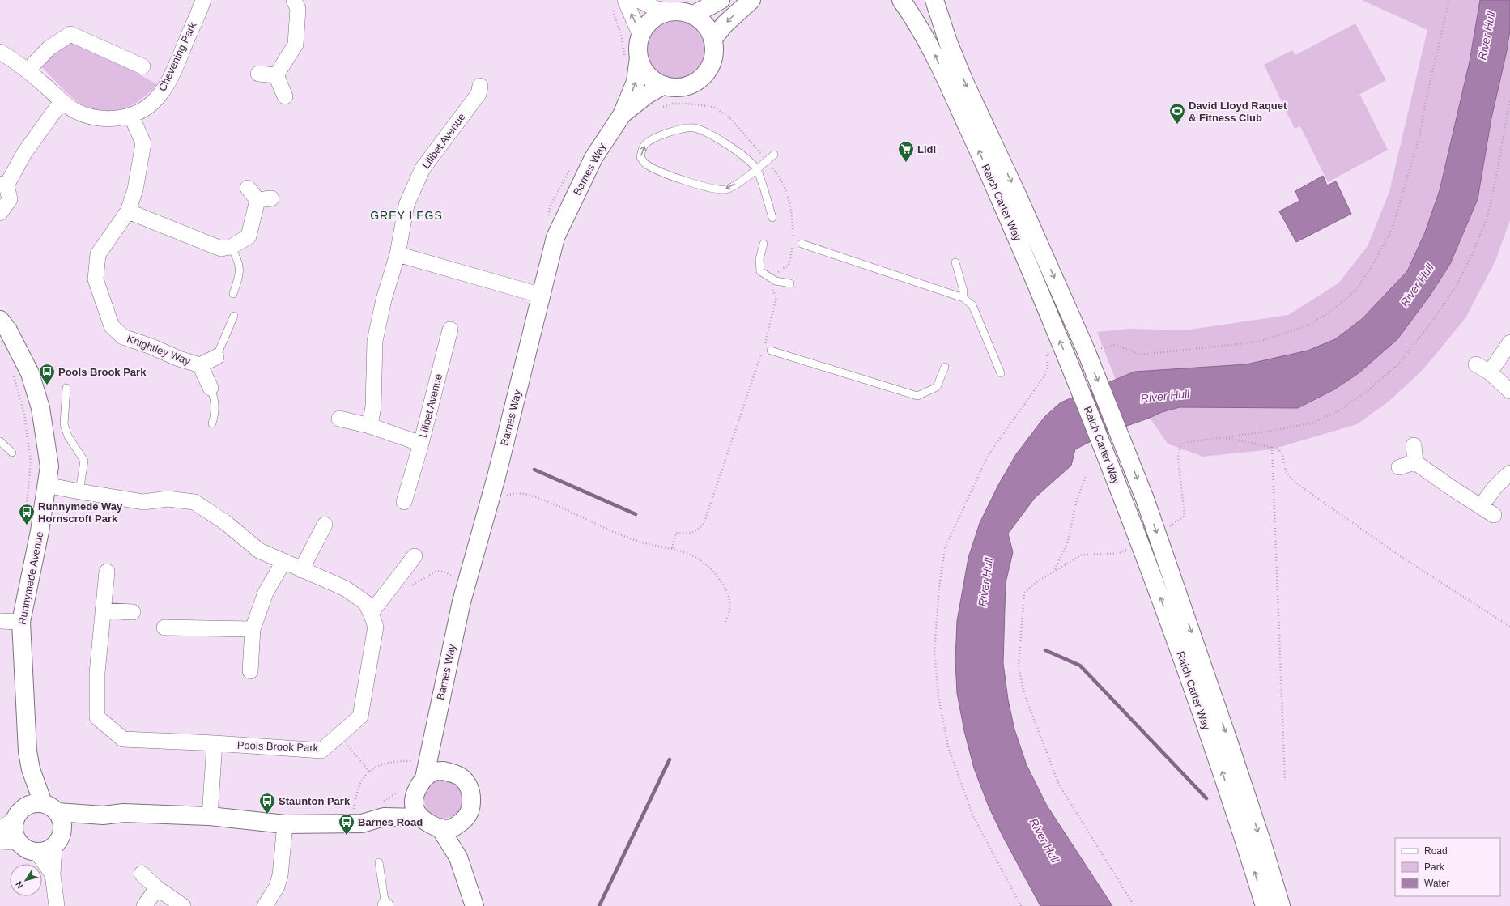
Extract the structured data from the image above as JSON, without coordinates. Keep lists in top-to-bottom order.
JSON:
{
  "streets": {
    "main road": ["Barnes Way", "Raich Carter Way", "Runnymede Avenue"],
    "street": [
      "Chevening Park",
      "Lilibet Avenue",
      "Knightley Way",
      "Pools Brook Park"
    ]
  },
  "crossings": [
    ["Chevening Park", "Knightley Way"],
    ["Runnymede Avenue", "Pools Brook Park"]
  ],
  "districts": ["GREY LEGS"],
  "water": ["River Hull"],
  "places": {
    "sports": ["David Lloyd Raquet & Fitness Club"],
    "supermarket": ["Lidl"],
    "bus stop": [
      "Pools Brook Park",
      "Runnymede Way Hornscroft Park",
      "Staunton Park",
      "Barnes Road"
    ]
  },
  "legend": ["Road", "Park", "Water"],
  "north": "bottom left"
}
